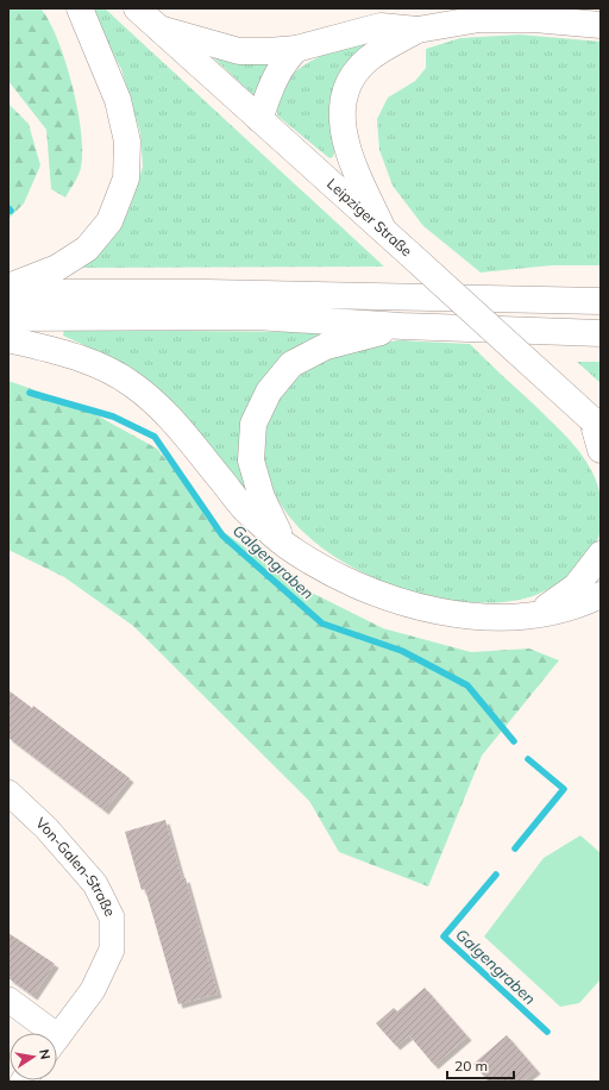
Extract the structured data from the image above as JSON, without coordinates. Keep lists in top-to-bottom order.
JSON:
{
  "streets": {
    "main road": ["Leipziger Straße"],
    "street": ["Von-Galen-Straße"]
  },
  "water": ["Galgengraben"],
  "scale_bar": "20 m",
  "north": "right"
}
